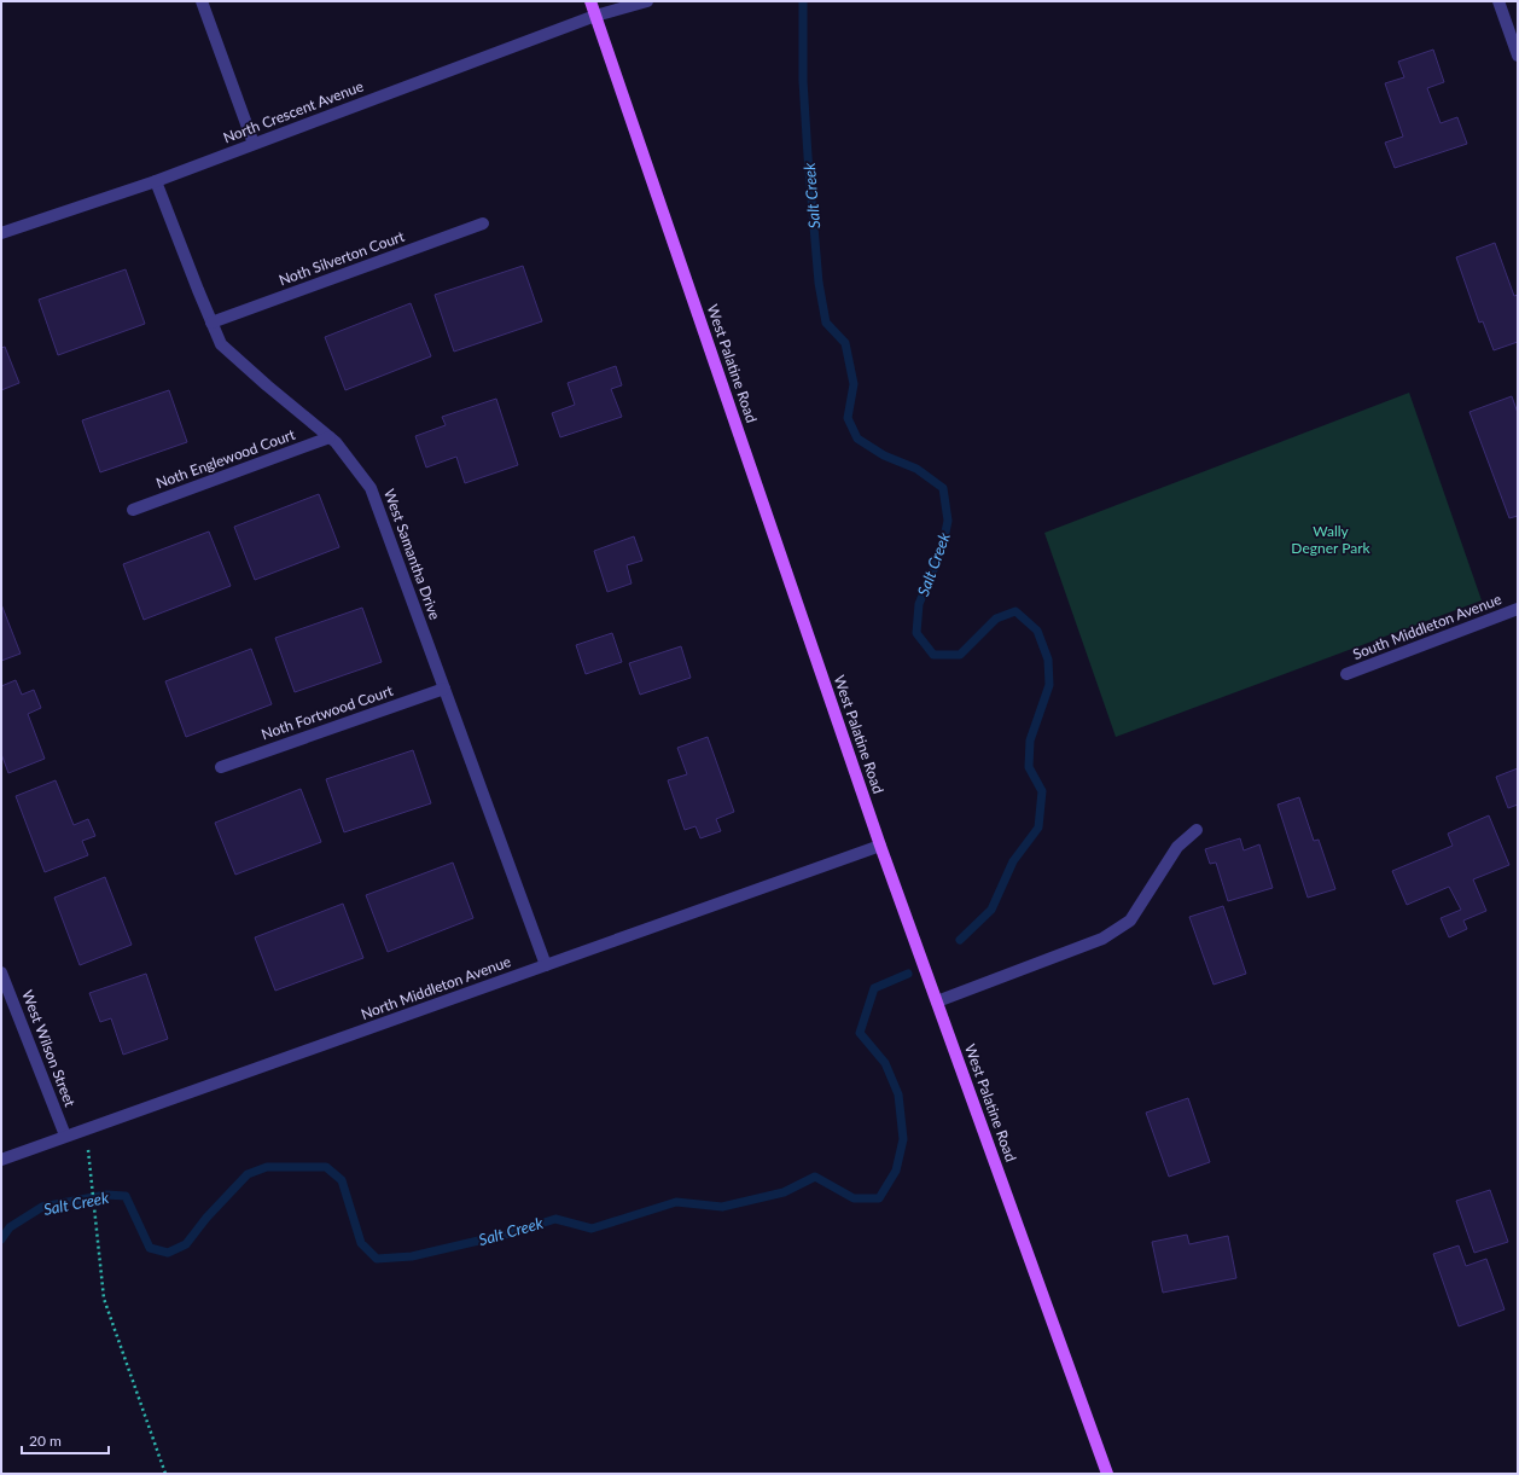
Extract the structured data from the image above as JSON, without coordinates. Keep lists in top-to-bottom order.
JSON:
{
  "streets": {
    "main road": ["West Palatine Road"],
    "street": [
      "North Crescent Avenue",
      "Noth Silverton Court",
      "Noth Englewood Court",
      "West Samantha Drive",
      "South Middleton Avenue",
      "Noth Fortwood Court",
      "North Middleton Avenue",
      "West Wilson Street"
    ]
  },
  "crossings": [
    ["North Crescent Avenue", "West Palatine Road"],
    ["North Crescent Avenue", "West Samantha Drive"],
    ["Noth Silverton Court", "West Samantha Drive"],
    ["West Palatine Road", "North Middleton Avenue"],
    ["Noth Englewood Court", "West Samantha Drive"],
    ["West Samantha Drive", "Noth Fortwood Court"],
    ["West Samantha Drive", "North Middleton Avenue"],
    ["North Middleton Avenue", "West Wilson Street"]
  ],
  "water": ["Salt Creek"],
  "parks": ["Wally Degner Park"],
  "scale_bar": "20 m"
}
